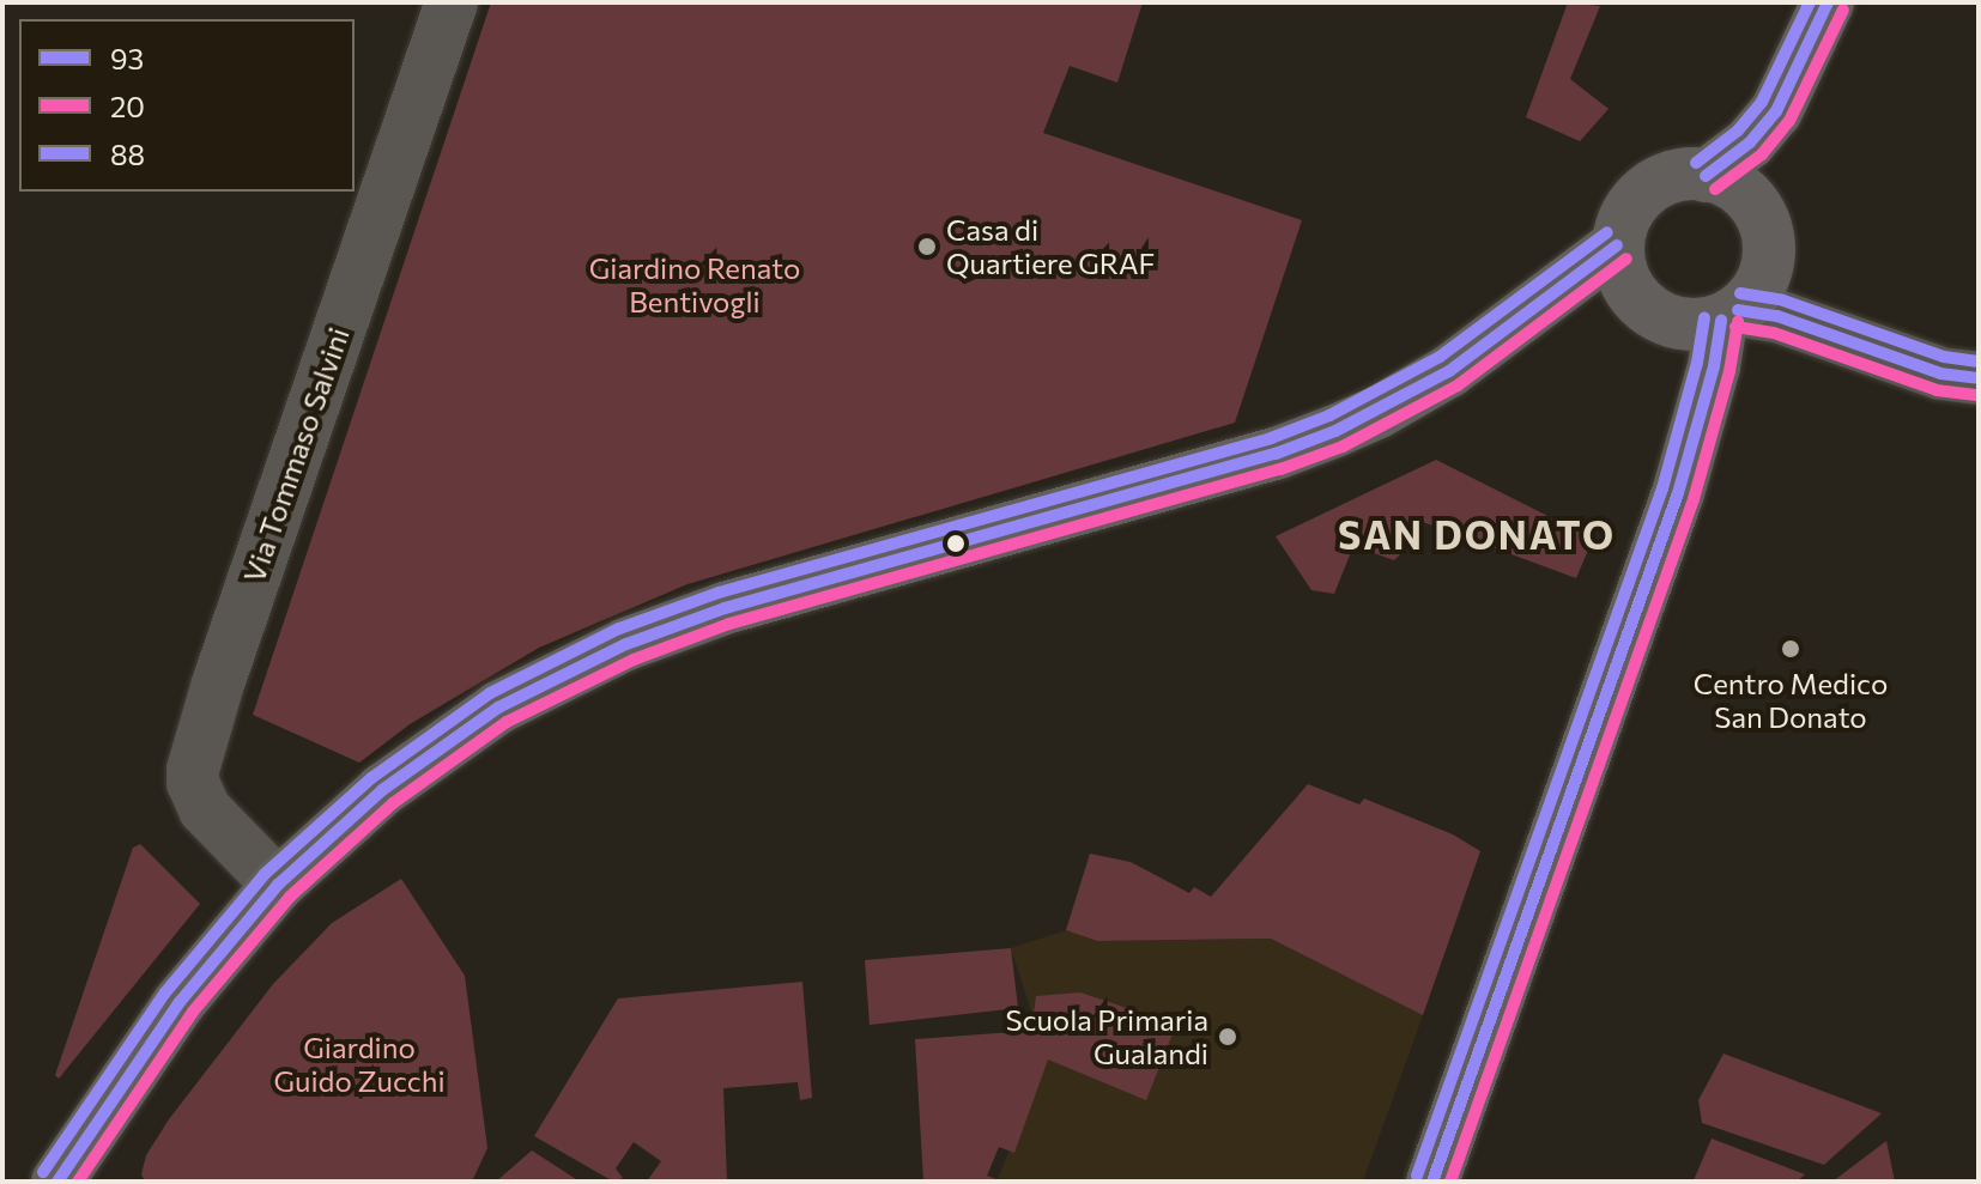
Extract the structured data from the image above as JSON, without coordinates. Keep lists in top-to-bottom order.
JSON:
{
  "streets": {
    "street": ["Via Tommaso Salvini"]
  },
  "districts": ["SAN DONATO"],
  "parks": ["Giardino Renato Bentivogli", "Giardino Guido Zucchi"],
  "places": ["Casa di Quartiere GRAF", "Centro Medico San Donato", "Scuola Primaria Gualandi"],
  "lines": ["transit line 93", "transit line 88", "transit line 20"],
  "legend": ["93", "20", "88"]
}
